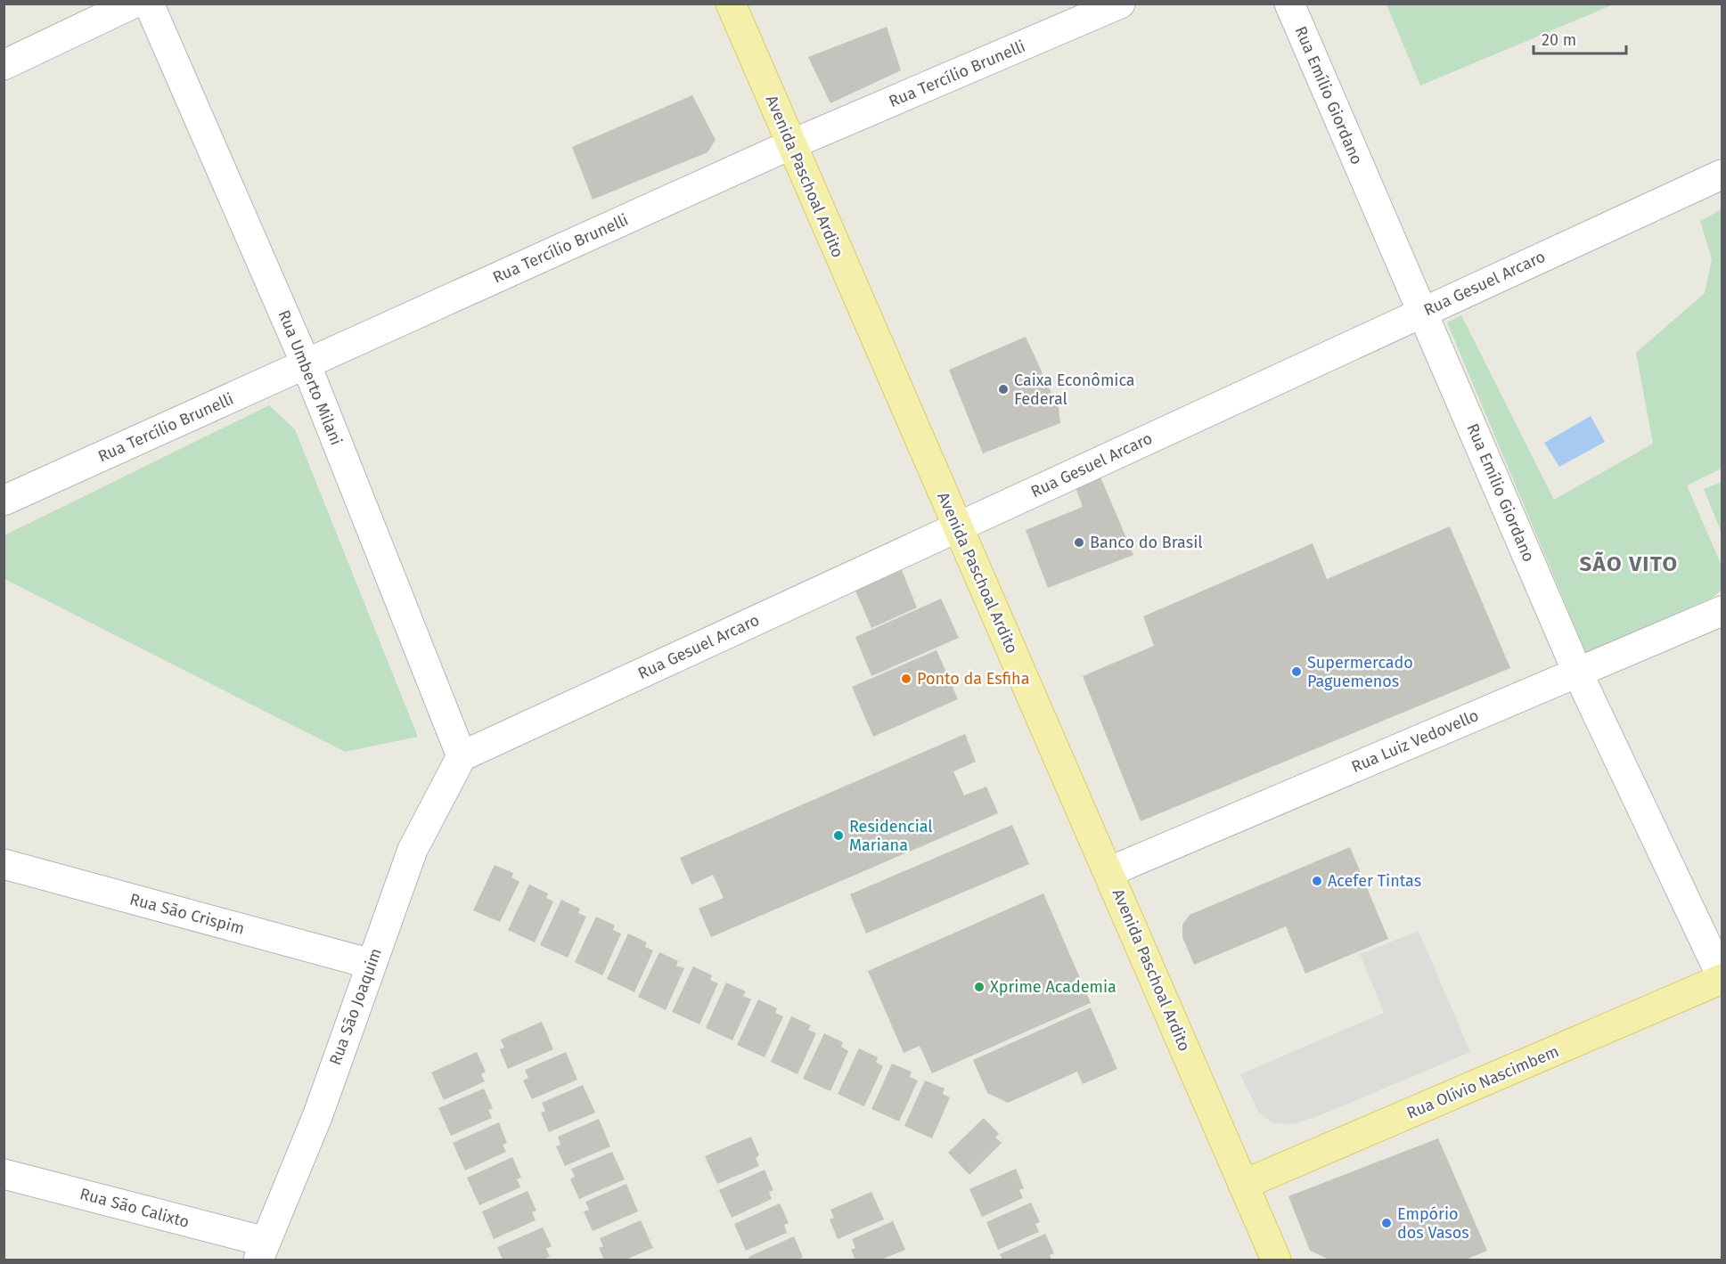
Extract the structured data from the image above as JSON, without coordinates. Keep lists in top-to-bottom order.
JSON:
{
  "streets": {
    "main road": ["Avenida Paschoal Ardito", "Rua Olívio Nascimbem"],
    "street": [
      "Rua Tercílio Brunelli",
      "Rua Emílio Giordano",
      "Rua Gesuel Arcaro",
      "Rua Umberto Milani",
      "Rua Luiz Vedovello",
      "Rua São Crispim",
      "Rua São Joaquim",
      "Rua São Calixto"
    ]
  },
  "crossings": [
    ["Rua Tercílio Brunelli", "Avenida Paschoal Ardito"],
    ["Rua Tercílio Brunelli", "Rua Umberto Milani"],
    ["Rua Emílio Giordano", "Rua Gesuel Arcaro"],
    ["Rua Emílio Giordano", "Rua Luiz Vedovello"],
    ["Rua Emílio Giordano", "Rua Olívio Nascimbem"],
    ["Avenida Paschoal Ardito", "Rua Gesuel Arcaro"],
    ["Avenida Paschoal Ardito", "Rua Luiz Vedovello"],
    ["Avenida Paschoal Ardito", "Rua Olívio Nascimbem"],
    ["Rua Gesuel Arcaro", "Rua Umberto Milani"],
    ["Rua Gesuel Arcaro", "Rua São Joaquim"],
    ["Rua Umberto Milani", "Rua São Joaquim"],
    ["Rua São Crispim", "Rua São Joaquim"],
    ["Rua São Joaquim", "Rua São Calixto"]
  ],
  "districts": ["SÃO VITO"],
  "places": [
    "Caixa Econômica Federal",
    "Banco do Brasil",
    "Supermercado Paguemenos",
    "Ponto da Esfiha",
    "Residencial Mariana",
    "Acefer Tintas",
    "Xprime Academia",
    "Empório dos Vasos"
  ],
  "scale_bar": "20 m"
}
